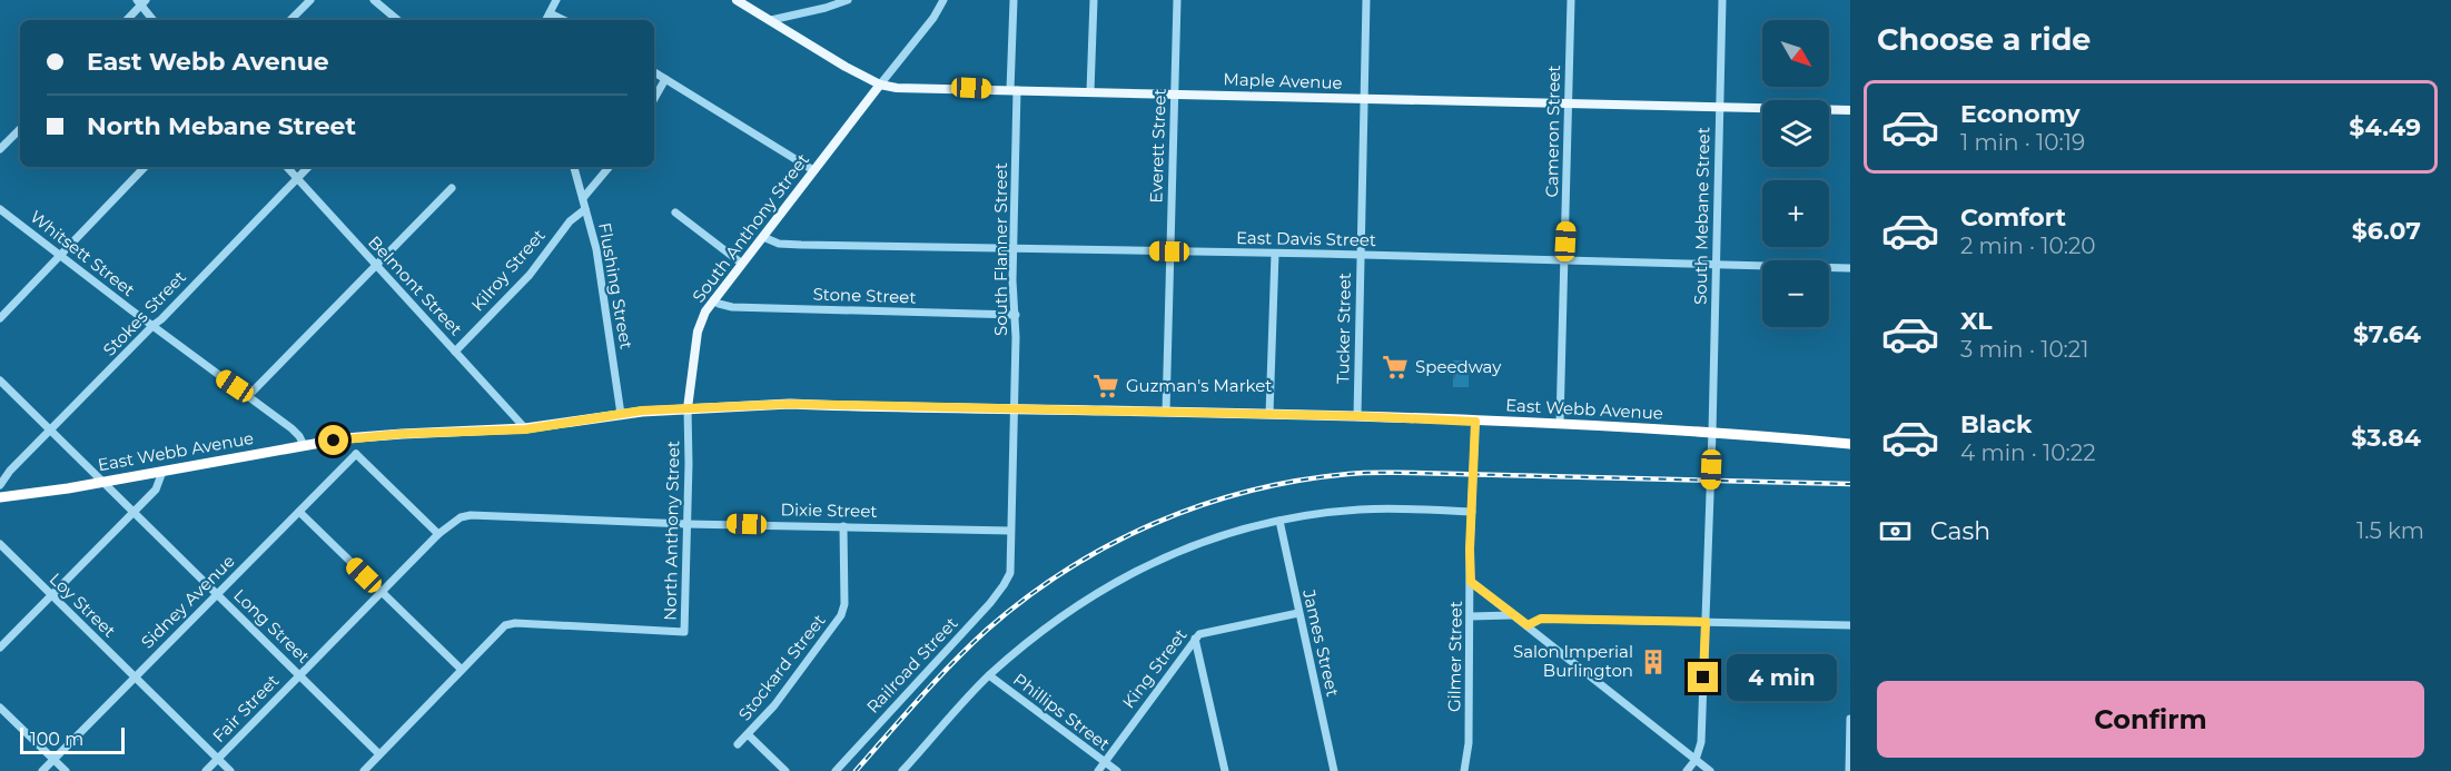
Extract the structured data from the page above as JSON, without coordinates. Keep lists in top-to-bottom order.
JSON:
{
  "streets": {
    "highway": ["East Webb Avenue"],
    "main road": ["Maple Avenue", "South Anthony Street"],
    "street": [
      "Cameron Street",
      "Everett Street",
      "South Mebane Street",
      "East Davis Street",
      "South Flanner Street",
      "Whitsett Street",
      "Kilroy Street",
      "Belmont Street",
      "Flushing Street",
      "Stone Street",
      "Stokes Street",
      "Tucker Street",
      "Dixie Street",
      "North Anthony Street",
      "Sidney Avenue",
      "Loy Street",
      "Long Street",
      "James Street",
      "Gilmer Street",
      "Railroad Street",
      "Stockard Street",
      "King Street",
      "Fair Street",
      "Phillips Street"
    ]
  },
  "crossings": [
    ["Maple Avenue", "Cameron Street"],
    ["Maple Avenue", "Everett Street"],
    ["Maple Avenue", "South Mebane Street"],
    ["Maple Avenue", "South Anthony Street"],
    ["Maple Avenue", "South Flanner Street"],
    ["Maple Avenue", "Tucker Street"],
    ["Cameron Street", "East Davis Street"],
    ["Cameron Street", "East Webb Avenue"],
    ["Everett Street", "East Davis Street"],
    ["Everett Street", "East Webb Avenue"],
    ["South Mebane Street", "East Davis Street"],
    ["South Mebane Street", "East Webb Avenue"],
    ["South Anthony Street", "East Davis Street"],
    ["South Anthony Street", "Stone Street"],
    ["South Anthony Street", "East Webb Avenue"],
    ["South Anthony Street", "North Anthony Street"],
    ["East Davis Street", "South Flanner Street"],
    ["East Davis Street", "Tucker Street"],
    ["South Flanner Street", "Stone Street"],
    ["South Flanner Street", "East Webb Avenue"],
    ["South Flanner Street", "Dixie Street"],
    ["South Flanner Street", "Railroad Street"],
    ["Whitsett Street", "Stokes Street"],
    ["Whitsett Street", "East Webb Avenue"],
    ["Kilroy Street", "Belmont Street"],
    ["Kilroy Street", "Flushing Street"],
    ["Belmont Street", "Stokes Street"],
    ["Belmont Street", "East Webb Avenue"],
    ["Flushing Street", "East Webb Avenue"],
    ["Stokes Street", "Long Street"],
    ["Tucker Street", "East Webb Avenue"],
    ["East Webb Avenue", "North Anthony Street"],
    ["East Webb Avenue", "Long Street"],
    ["East Webb Avenue", "Gilmer Street"],
    ["Dixie Street", "North Anthony Street"],
    ["Dixie Street", "Stockard Street"],
    ["Dixie Street", "Fair Street"],
    ["North Anthony Street", "Long Street"],
    ["Sidney Avenue", "Loy Street"],
    ["Sidney Avenue", "Long Street"],
    ["Loy Street", "Fair Street"],
    ["Long Street", "Fair Street"],
    ["James Street", "King Street"],
    ["King Street", "Phillips Street"]
  ],
  "places": {
    "supermarket": ["Speedway", "Guzman's Market"],
    "building": ["Salon Imperial Burlington"]
  },
  "scale_bar": "100 m",
  "north": "bottom right",
  "page": {
    "heading": "Choose a ride",
    "map_buttons": ["+", "−"],
    "banner": ["East Webb Avenue", "North Mebane Street"],
    "list": [
      {
        "name": "Economy",
        "note": "1 min · 10:19",
        "value": "$4.49"
      },
      {
        "name": "Comfort",
        "note": "2 min · 10:20",
        "value": "$6.07"
      },
      {
        "name": "XL",
        "note": "3 min · 10:21",
        "value": "$7.64"
      },
      {
        "name": "Black",
        "note": "4 min · 10:22",
        "value": "$3.84"
      }
    ],
    "pay": ["Cash", "1.5 km"],
    "bubble": "4 min",
    "buttons": "Confirm",
    "scale": "100 m"
  }
}
